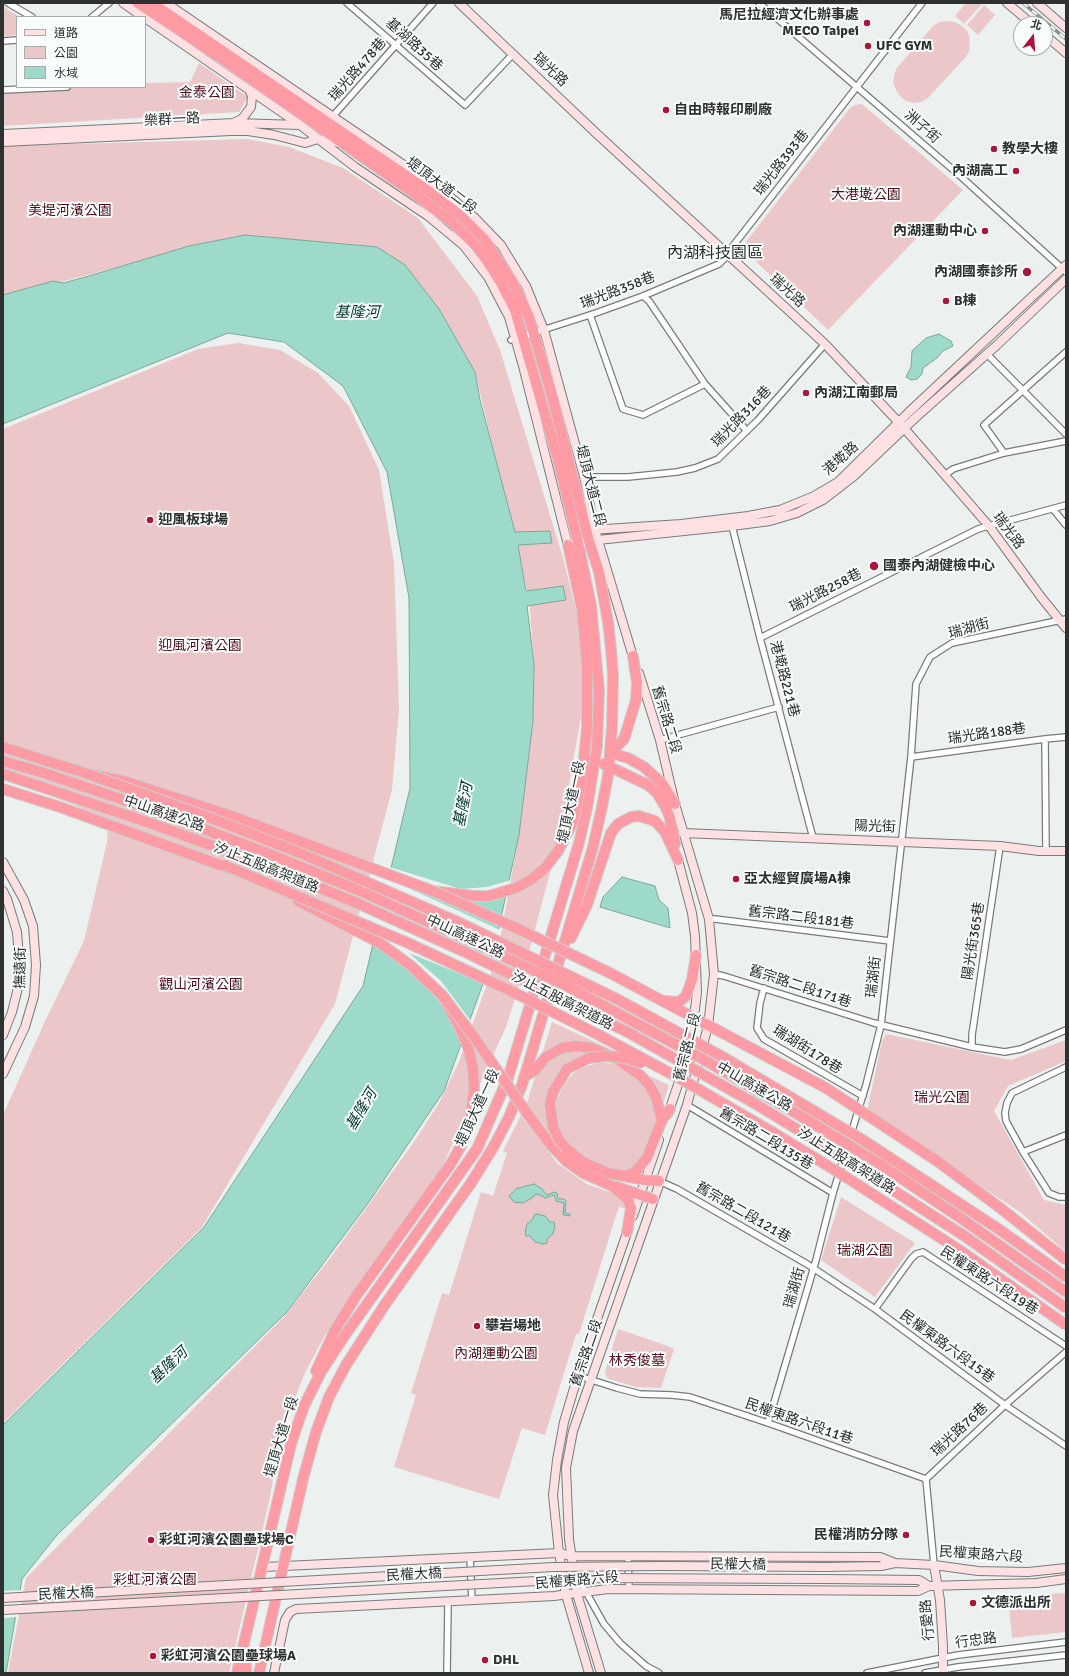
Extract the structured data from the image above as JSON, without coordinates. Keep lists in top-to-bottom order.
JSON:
{
  "streets": {
    "highway": [
      "堤頂大道二段",
      "堤頂大道一段",
      "中山高速公路",
      "汐止五股高架道路"
    ],
    "main road": [
      "瑞光路",
      "樂群一路",
      "港墘路",
      "舊宗路二段",
      "陽光街",
      "撫遠街",
      "民權東路六段",
      "民權大橋",
      "行愛路"
    ],
    "street": [
      "基湖路35巷",
      "瑞光路478巷",
      "洲子街",
      "瑞光路393巷",
      "瑞光路358巷",
      "瑞光路316巷",
      "瑞光路258巷",
      "瑞湖街",
      "港墘路221巷",
      "瑞光路188巷",
      "舊宗路二段181巷",
      "陽光街365巷",
      "舊宗路二段171巷",
      "瑞湖街178巷",
      "舊宗路二段135巷",
      "舊宗路二段121巷",
      "民權東路六段19巷",
      "民權東路六段15巷",
      "民權東路六段11巷",
      "瑞光路76巷",
      "行忠路"
    ]
  },
  "crossings": [
    ["基湖路35巷", "瑞光路478巷"],
    ["基湖路35巷", "瑞光路"],
    ["瑞光路478巷", "樂群一路"],
    ["瑞光路478巷", "堤頂大道二段"],
    ["瑞光路", "瑞光路393巷"],
    ["瑞光路", "瑞光路358巷"],
    ["瑞光路", "瑞光路316巷"],
    ["瑞光路", "港墘路"],
    ["瑞光路", "瑞光路258巷"],
    ["瑞光路", "瑞湖街"],
    ["樂群一路", "堤頂大道二段"],
    ["洲子街", "瑞光路393巷"],
    ["洲子街", "港墘路"],
    ["瑞光路393巷", "瑞光路358巷"],
    ["堤頂大道二段", "瑞光路358巷"],
    ["堤頂大道二段", "瑞光路316巷"],
    ["堤頂大道二段", "港墘路"],
    ["堤頂大道二段", "舊宗路二段"],
    ["堤頂大道二段", "堤頂大道一段"],
    ["港墘路", "港墘路221巷"],
    ["港墘路", "舊宗路二段"],
    ["港墘路", "堤頂大道一段"],
    ["瑞光路258巷", "港墘路221巷"],
    ["瑞湖街", "瑞光路188巷"],
    ["瑞湖街", "陽光街"],
    ["瑞湖街", "舊宗路二段181巷"],
    ["瑞湖街", "舊宗路二段171巷"],
    ["瑞湖街", "瑞湖街178巷"],
    ["瑞湖街", "舊宗路二段135巷"],
    ["瑞湖街", "舊宗路二段121巷"],
    ["瑞湖街", "民權東路六段15巷"],
    ["瑞湖街", "民權東路六段11巷"],
    ["港墘路221巷", "陽光街"],
    ["舊宗路二段", "堤頂大道一段"],
    ["舊宗路二段", "陽光街"],
    ["舊宗路二段", "舊宗路二段181巷"],
    ["舊宗路二段", "舊宗路二段171巷"],
    ["舊宗路二段", "舊宗路二段135巷"],
    ["舊宗路二段", "舊宗路二段121巷"],
    ["舊宗路二段", "民權東路六段11巷"],
    ["舊宗路二段", "民權東路六段"],
    ["堤頂大道一段", "民權東路六段"],
    ["陽光街", "陽光街365巷"],
    ["陽光街365巷", "舊宗路二段171巷"],
    ["舊宗路二段171巷", "瑞湖街178巷"],
    ["舊宗路二段121巷", "民權東路六段15巷"],
    ["民權東路六段19巷", "民權東路六段15巷"],
    ["民權東路六段15巷", "瑞光路76巷"],
    ["民權東路六段11巷", "瑞光路76巷"],
    ["民權東路六段", "民權大橋"],
    ["民權東路六段", "行愛路"],
    ["行愛路", "行忠路"]
  ],
  "districts": ["內湖科技園區"],
  "water": ["基隆河"],
  "parks": [
    "金泰公園",
    "大港墘公園",
    "美堤河濱公園",
    "迎風河濱公園",
    "觀山河濱公園",
    "瑞光公園",
    "瑞湖公園",
    "內湖運動公園",
    "林秀俊墓",
    "彩虹河濱公園"
  ],
  "places": [
    "馬尼拉經濟文化辦事處 MECO Taipei",
    "UFC GYM",
    "自由時報印刷廠",
    "教學大樓",
    "內湖高工",
    "內湖運動中心",
    "內湖國泰診所",
    "B棟",
    "內湖江南郵局",
    "迎風板球場",
    "國泰內湖健檢中心",
    "亞太經貿廣場A棟",
    "攀岩場地",
    "民權消防分隊",
    "彩虹河濱公園壘球場C",
    "文德派出所",
    "彩虹河濱公園壘球場A",
    "DHL"
  ],
  "legend": ["道路", "公園", "水域"],
  "north": "top"
}
